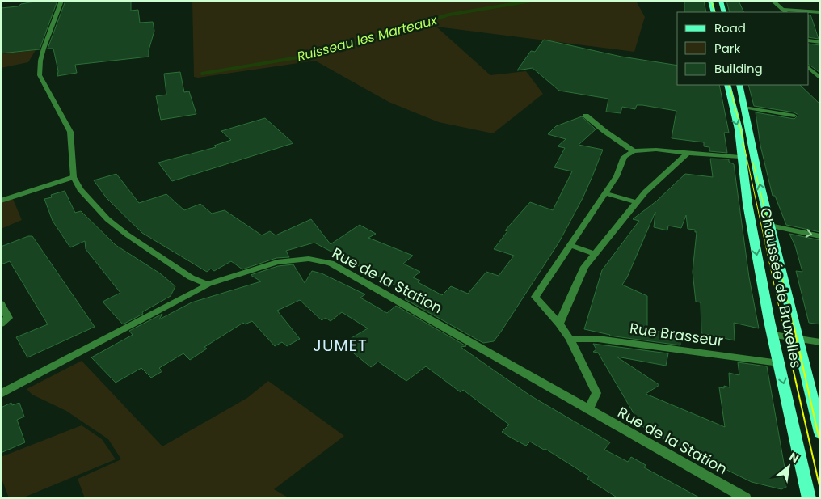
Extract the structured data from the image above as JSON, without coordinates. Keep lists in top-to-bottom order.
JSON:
{
  "streets": {
    "main road": ["Chaussée de Bruxelles"],
    "street": ["Rue de la Station", "Rue Brasseur"]
  },
  "crossings": [
    ["Chaussée de Bruxelles", "Rue Brasseur"]
  ],
  "districts": ["JUMET"],
  "water": ["Ruisseau les Marteaux"],
  "legend": ["Road", "Park", "Building"],
  "north": "top right"
}
